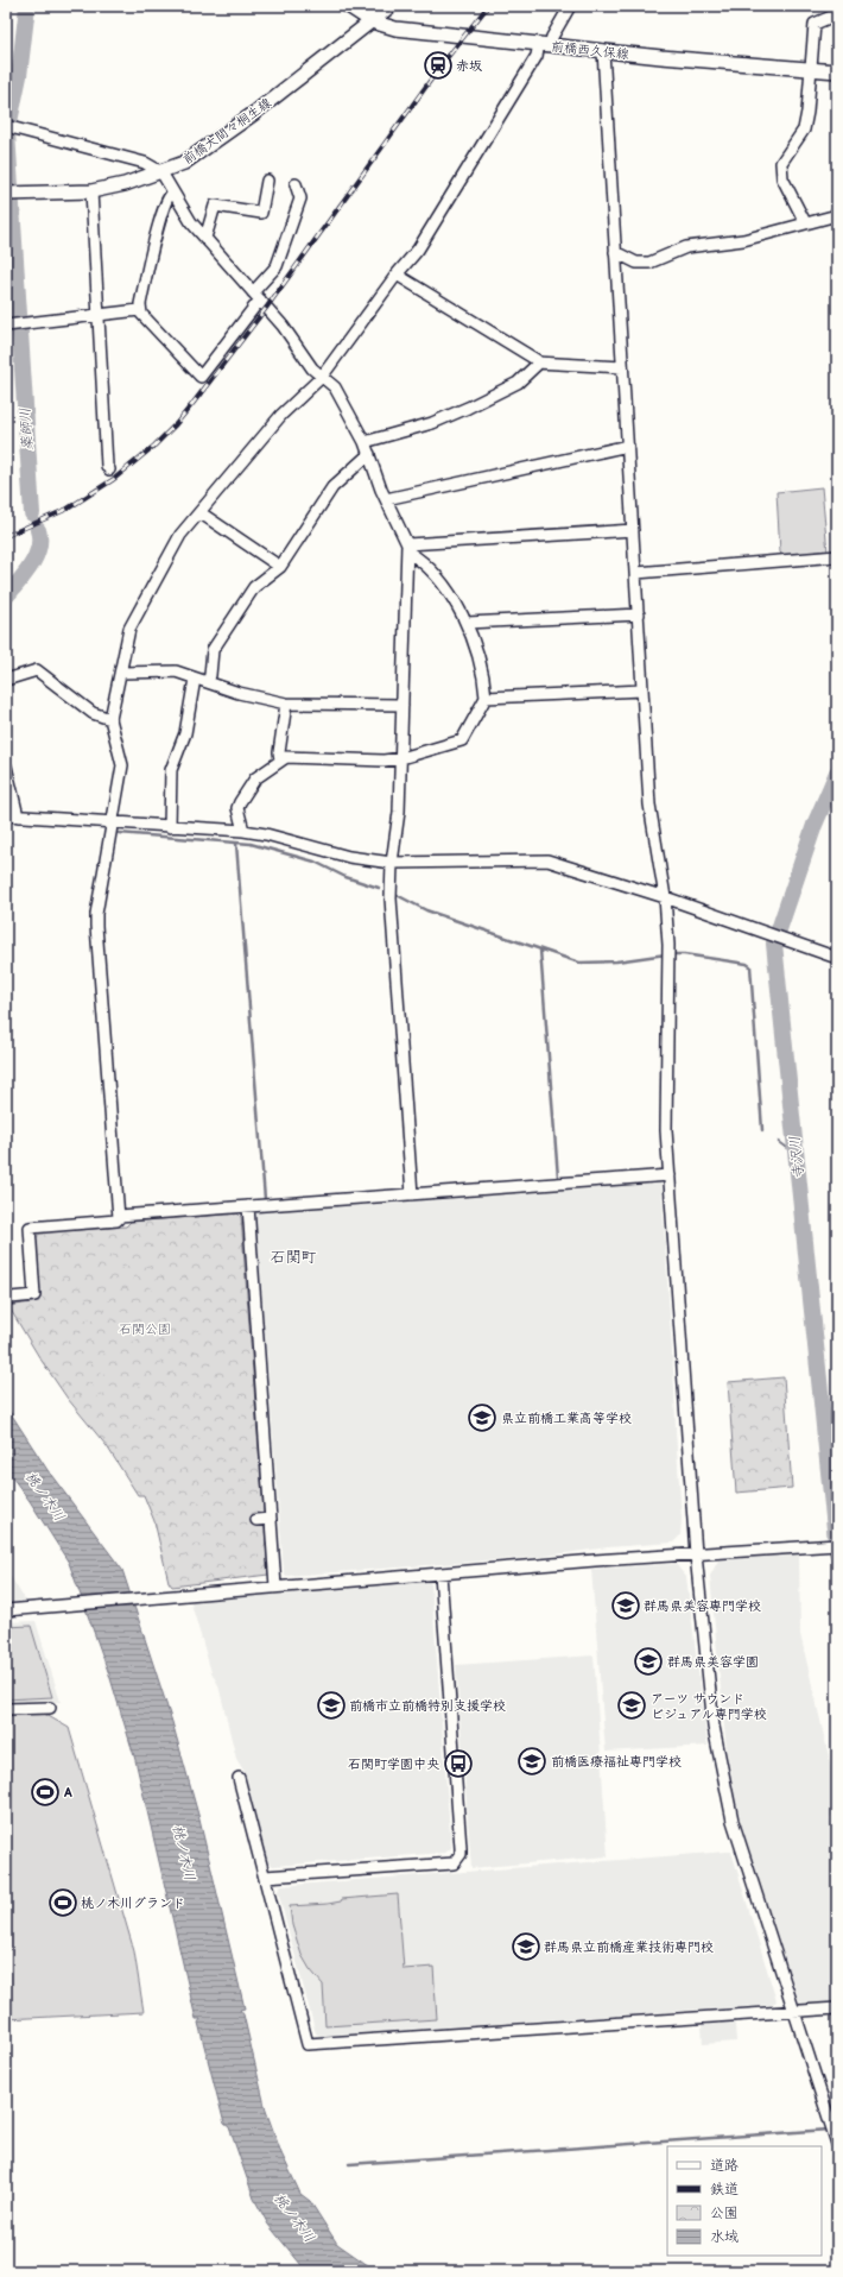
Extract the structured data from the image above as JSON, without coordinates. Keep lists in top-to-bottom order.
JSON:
{
  "streets": {
    "main road": ["前橋西久保線", "前橋大間々桐生線"]
  },
  "crossings": [
    ["前橋西久保線", "前橋大間々桐生線"]
  ],
  "districts": ["石関町"],
  "water": ["薬師川", "寺沢川", "桃ノ木川"],
  "parks": ["石関公園"],
  "places": {
    "station": ["赤坂"],
    "school or university": [
      "県立前橋工業高等学校",
      "群馬県美容専門学校",
      "群馬県美容学園",
      "前橋市立前橋特別支援学校",
      "アーツ サウンド ビジュアル専門学校",
      "前橋医療福祉専門学校",
      "群馬県立前橋産業技術専門校"
    ],
    "bus stop": ["石関町学園中央"],
    "sports": ["A", "桃ノ木川グランド"]
  },
  "legend": [
    "道路",
    "鉄道",
    "公園",
    "水域"
  ]
}
